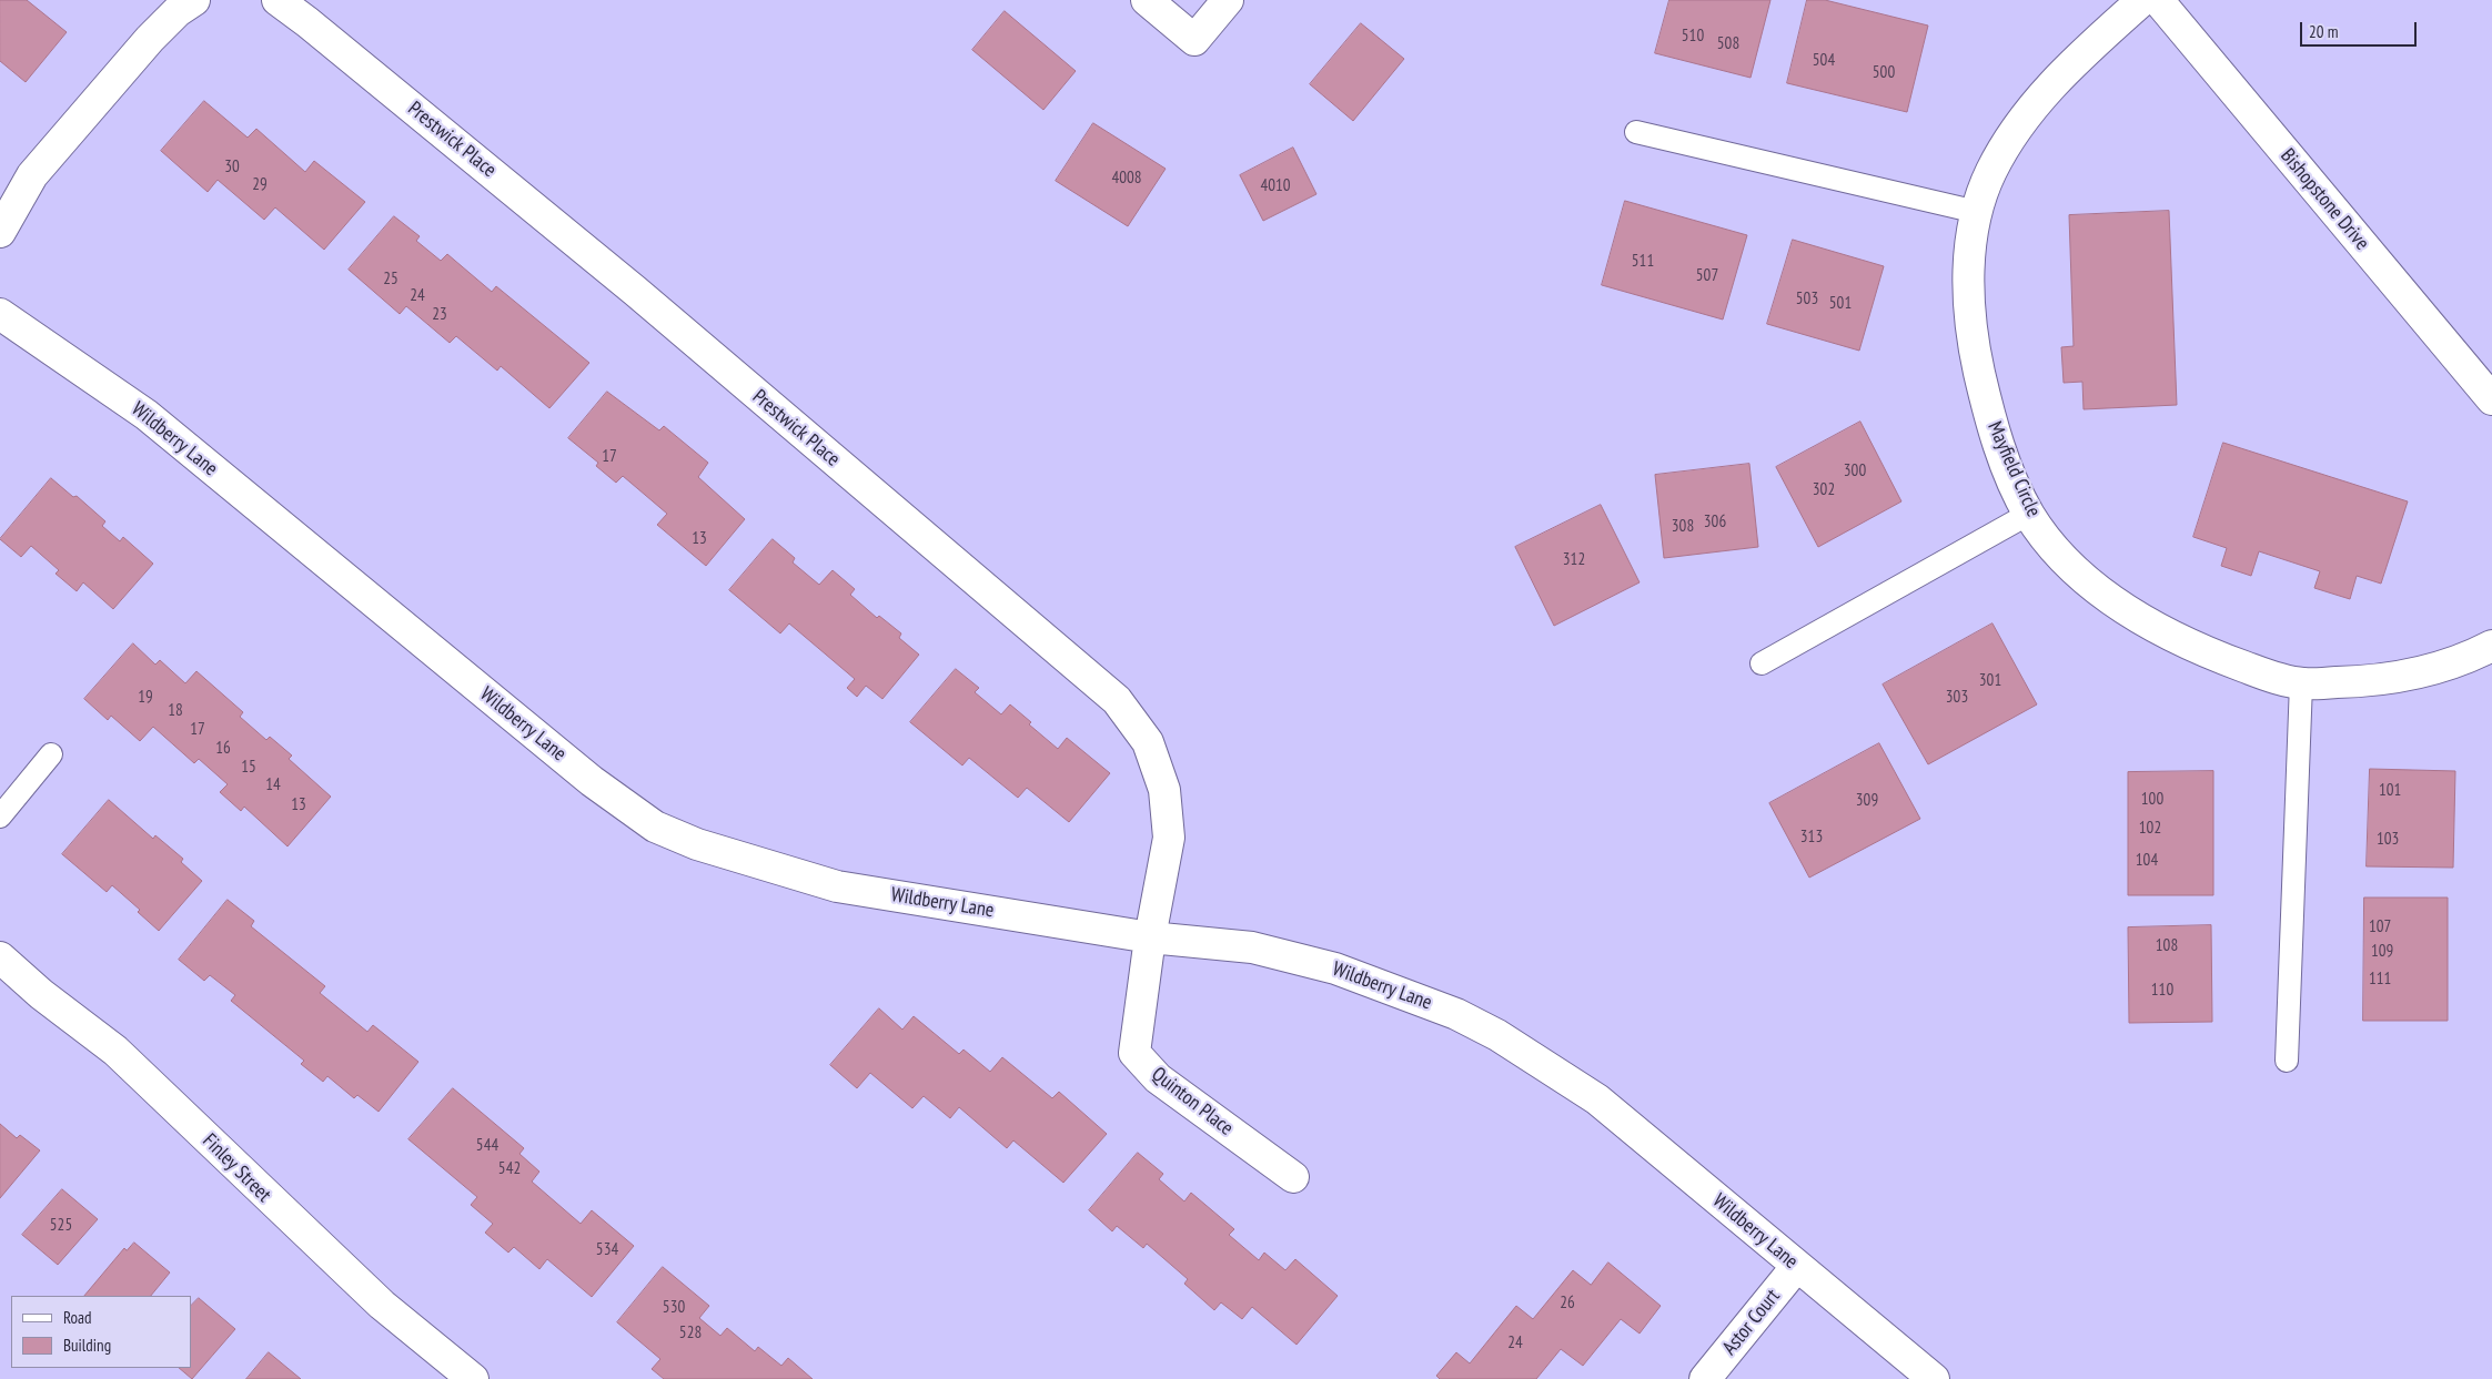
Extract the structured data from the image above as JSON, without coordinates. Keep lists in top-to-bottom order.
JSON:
{
  "streets": {
    "street": [
      "Prestwick Place",
      "Bishopstone Drive",
      "Wildberry Lane",
      "Mayfield Circle",
      "Quinton Place",
      "Finley Street",
      "Astor Court"
    ]
  },
  "crossings": [
    ["Prestwick Place", "Wildberry Lane"],
    ["Prestwick Place", "Quinton Place"],
    ["Wildberry Lane", "Quinton Place"],
    ["Wildberry Lane", "Astor Court"]
  ],
  "house_numbers": [
    "510",
    "508",
    "504",
    "500",
    "30",
    "4008",
    "29",
    "4010",
    "511",
    "507",
    "25",
    "24",
    "503",
    "501",
    "23",
    "17",
    "300",
    "302",
    "306",
    "308",
    "13",
    "312",
    "301",
    "19",
    "303",
    "18",
    "17",
    "16",
    "15",
    "14",
    "101",
    "100",
    "309",
    "13",
    "102",
    "313",
    "103",
    "104",
    "107",
    "108",
    "109",
    "111",
    "110",
    "544",
    "542",
    "525",
    "534",
    "26",
    "530",
    "528",
    "24"
  ],
  "legend": ["Road", "Building"],
  "scale_bar": "20 m"
}
